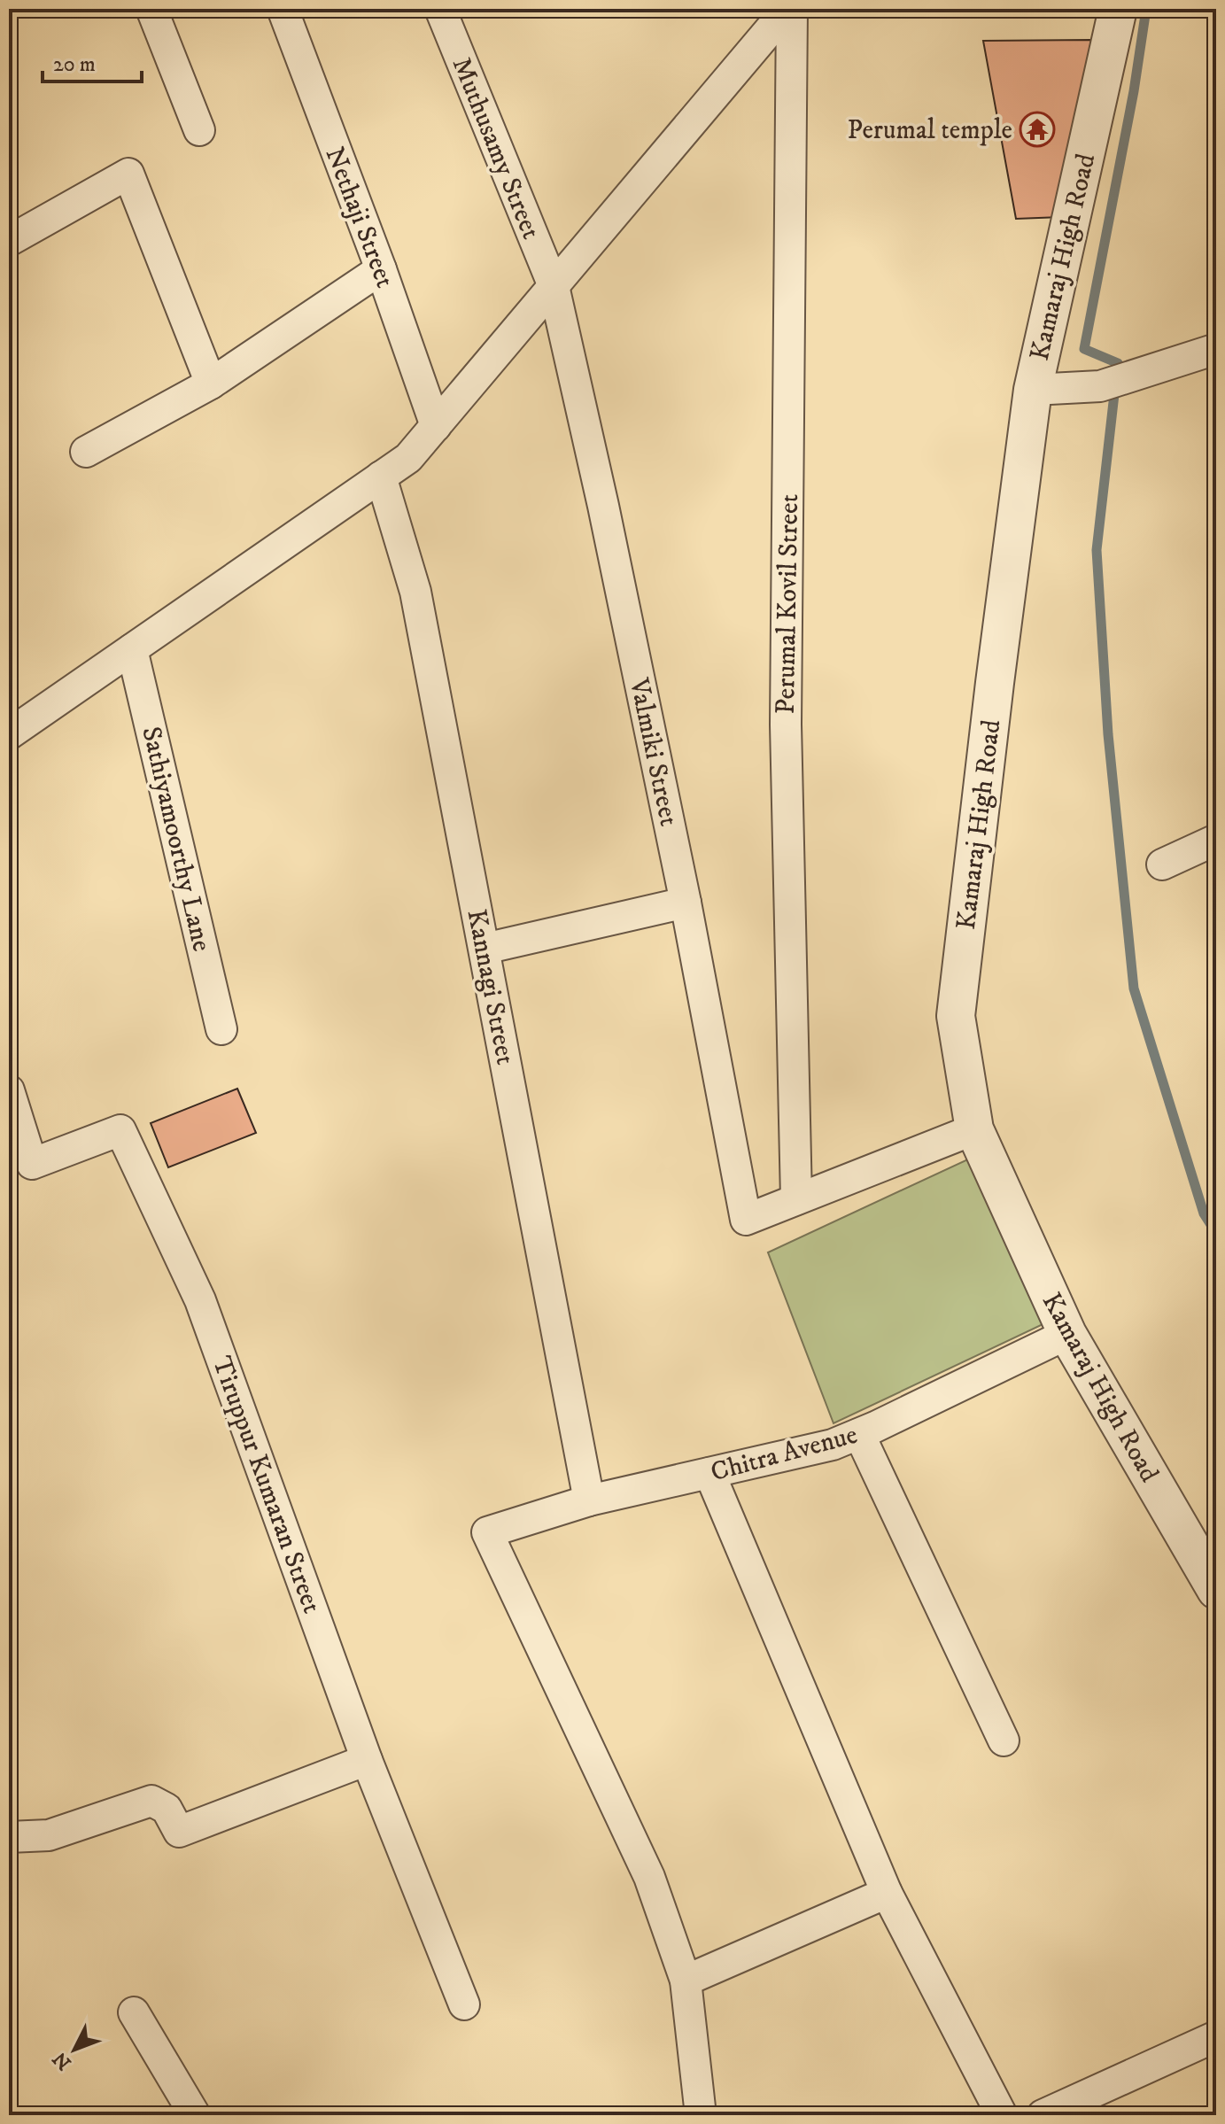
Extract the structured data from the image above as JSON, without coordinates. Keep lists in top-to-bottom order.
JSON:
{
  "streets": {
    "street": [
      "Muthusamy Street",
      "Nethaji Street",
      "Kamaraj High Road",
      "Perumal Kovil Street",
      "Valmiki Street",
      "Sathiyamoorthy Lane",
      "Kannagi Street",
      "Chitra Avenue",
      "Tiruppur Kumaran Street"
    ]
  },
  "crossings": [
    ["Muthusamy Street", "Valmiki Street"],
    ["Kamaraj High Road", "Chitra Avenue"],
    ["Perumal Kovil Street", "Valmiki Street"],
    ["Kannagi Street", "Chitra Avenue"]
  ],
  "places": {
    "temple": ["Perumal temple"]
  },
  "scale_bar": "20 m",
  "north": "bottom left"
}
